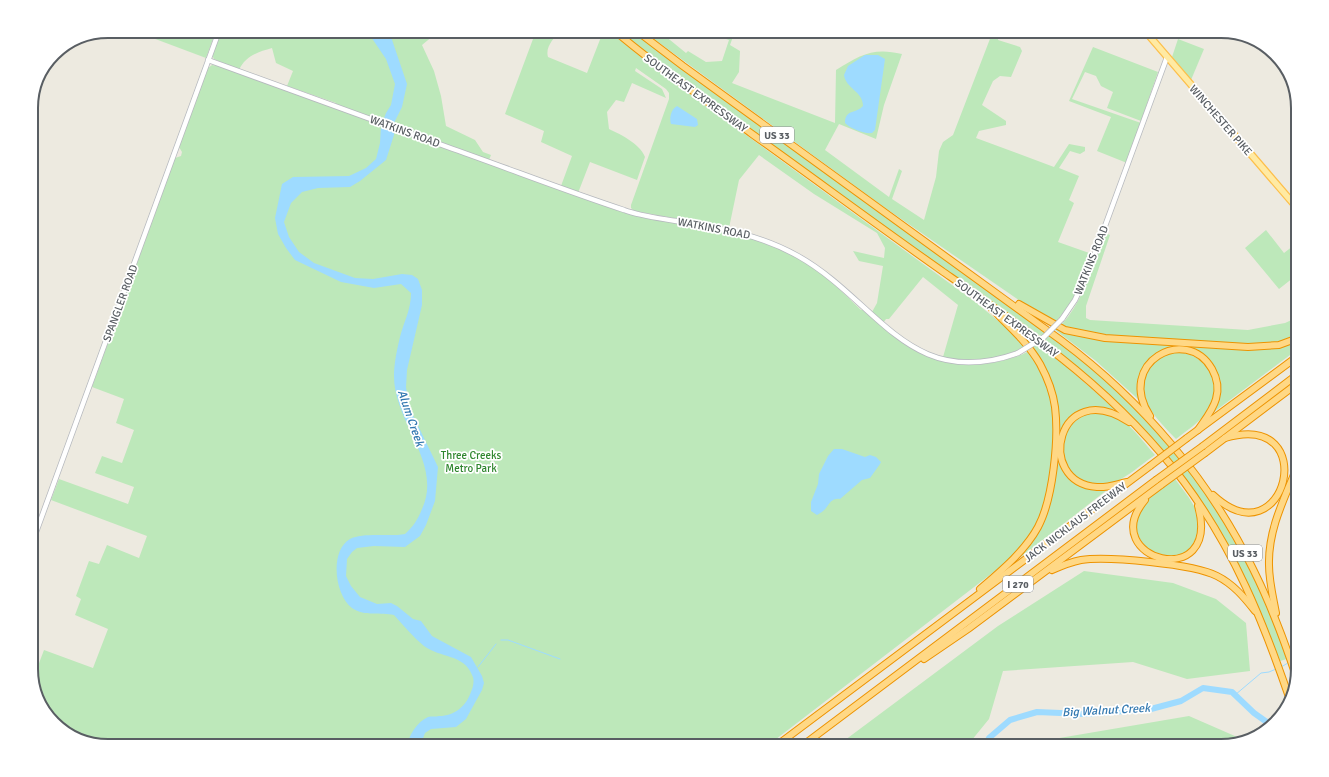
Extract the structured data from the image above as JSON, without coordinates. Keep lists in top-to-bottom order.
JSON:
{
  "streets": {
    "highway": [
      "SOUTHEAST EXPRESSWAY",
      "US 33",
      "JACK NICKLAUS FREEWAY",
      "I 270"
    ],
    "main road": ["WINCHESTER PIKE"],
    "street": ["WATKINS ROAD", "SPANGLER ROAD"]
  },
  "crossings": [
    ["WINCHESTER PIKE", "WATKINS ROAD"],
    ["WATKINS ROAD", "SPANGLER ROAD"]
  ],
  "water": ["Alum Creek", "Big Walnut Creek"],
  "parks": ["Three Creeks Metro Park"]
}
